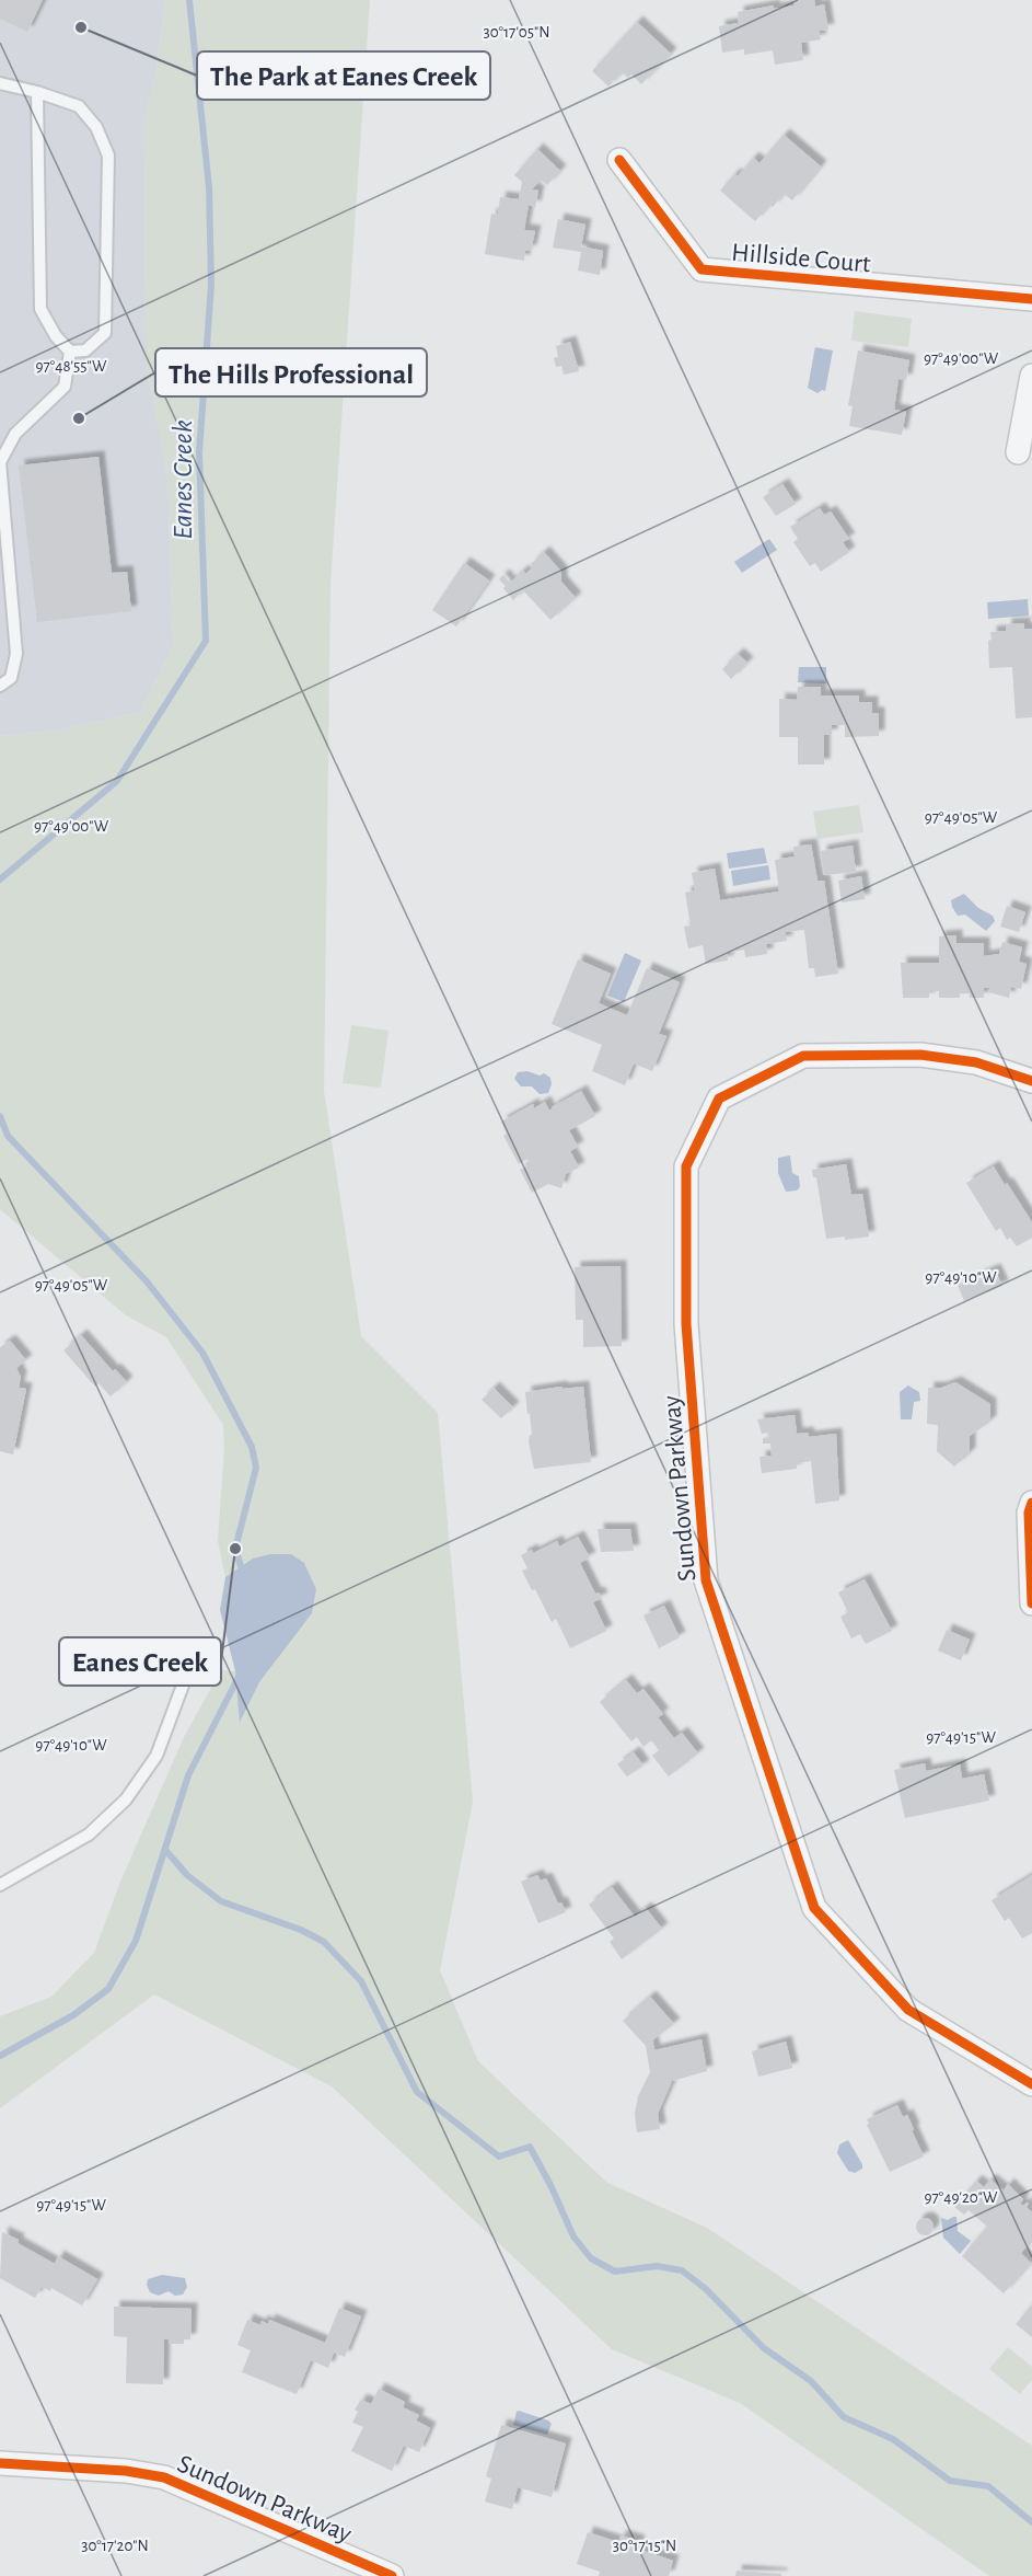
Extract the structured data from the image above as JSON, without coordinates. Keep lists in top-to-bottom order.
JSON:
{
  "streets": {
    "street": ["Hillside Court", "Sundown Parkway"]
  },
  "water": ["Eanes Creek"],
  "places": ["The Park at Eanes Creek", "The Hills Professional", "Eanes Creek"],
  "coordinates": [
    "30°17'05\"N",
    "97°49'00\"W",
    "97°48'55\"W",
    "97°49'05\"W",
    "97°49'10\"W",
    "97°49'15\"W",
    "97°49'20\"W",
    "30°17'20\"N",
    "30°17'15\"N"
  ]
}
